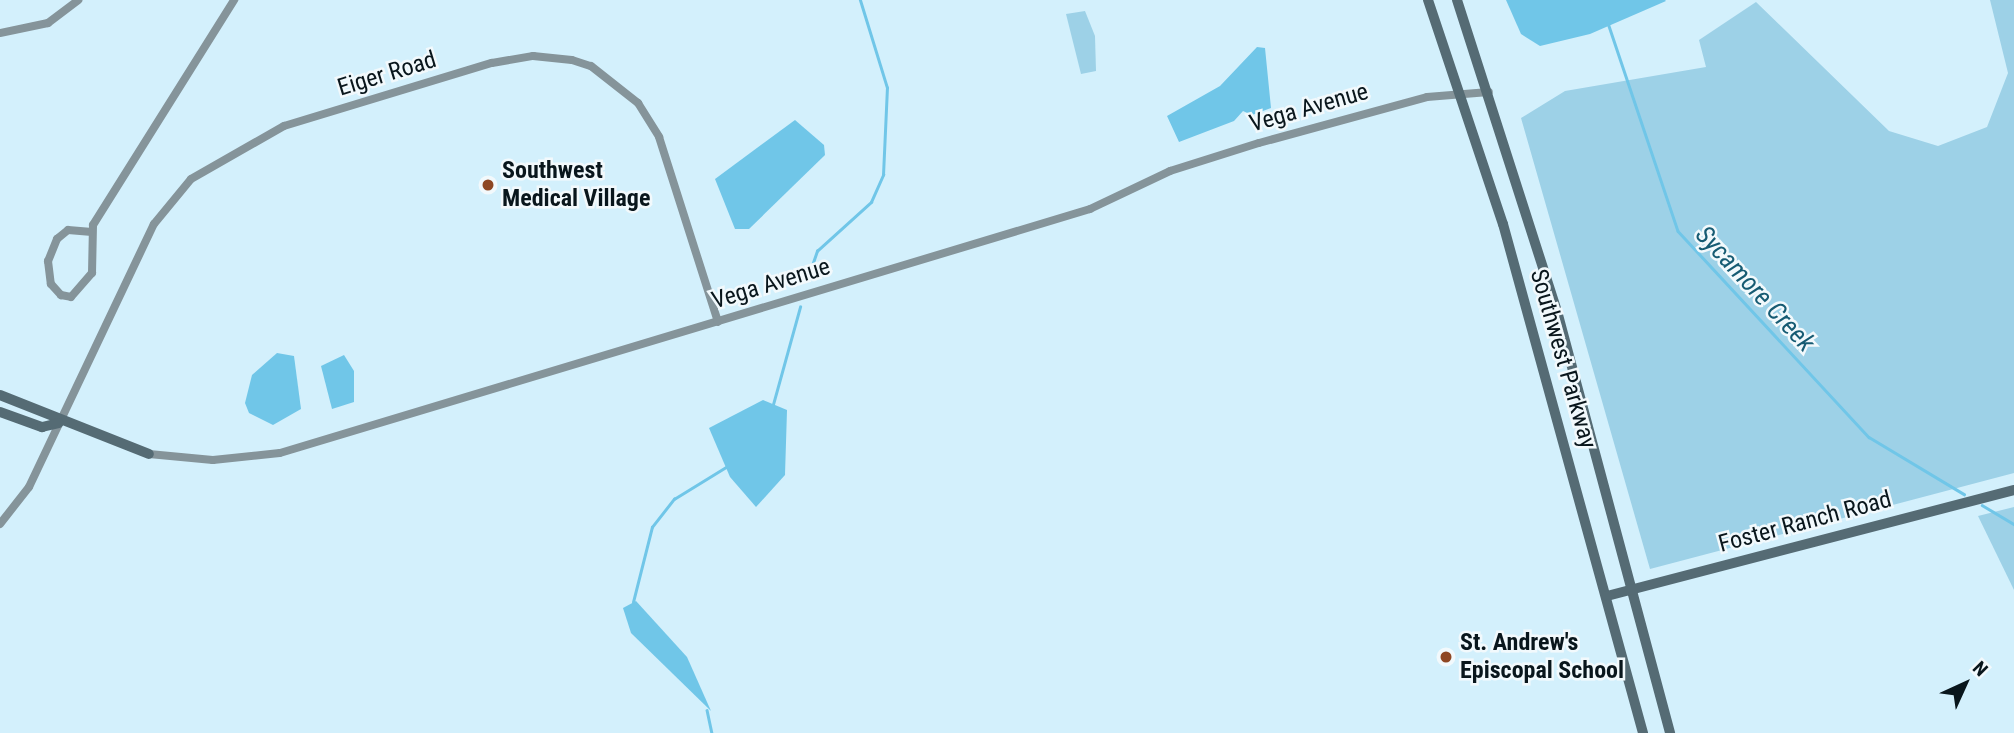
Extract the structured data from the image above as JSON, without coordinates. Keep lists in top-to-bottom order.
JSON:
{
  "streets": {
    "main road": ["Vega Avenue", "Southwest Parkway", "Foster Ranch Road"],
    "street": ["Eiger Road"]
  },
  "crossings": [
    ["Eiger Road", "Vega Avenue"],
    ["Vega Avenue", "Southwest Parkway"],
    ["Southwest Parkway", "Foster Ranch Road"]
  ],
  "water": ["Sycamore Creek"],
  "places": ["Southwest Medical Village", "St. Andrew's Episcopal School"],
  "north": "top right"
}
